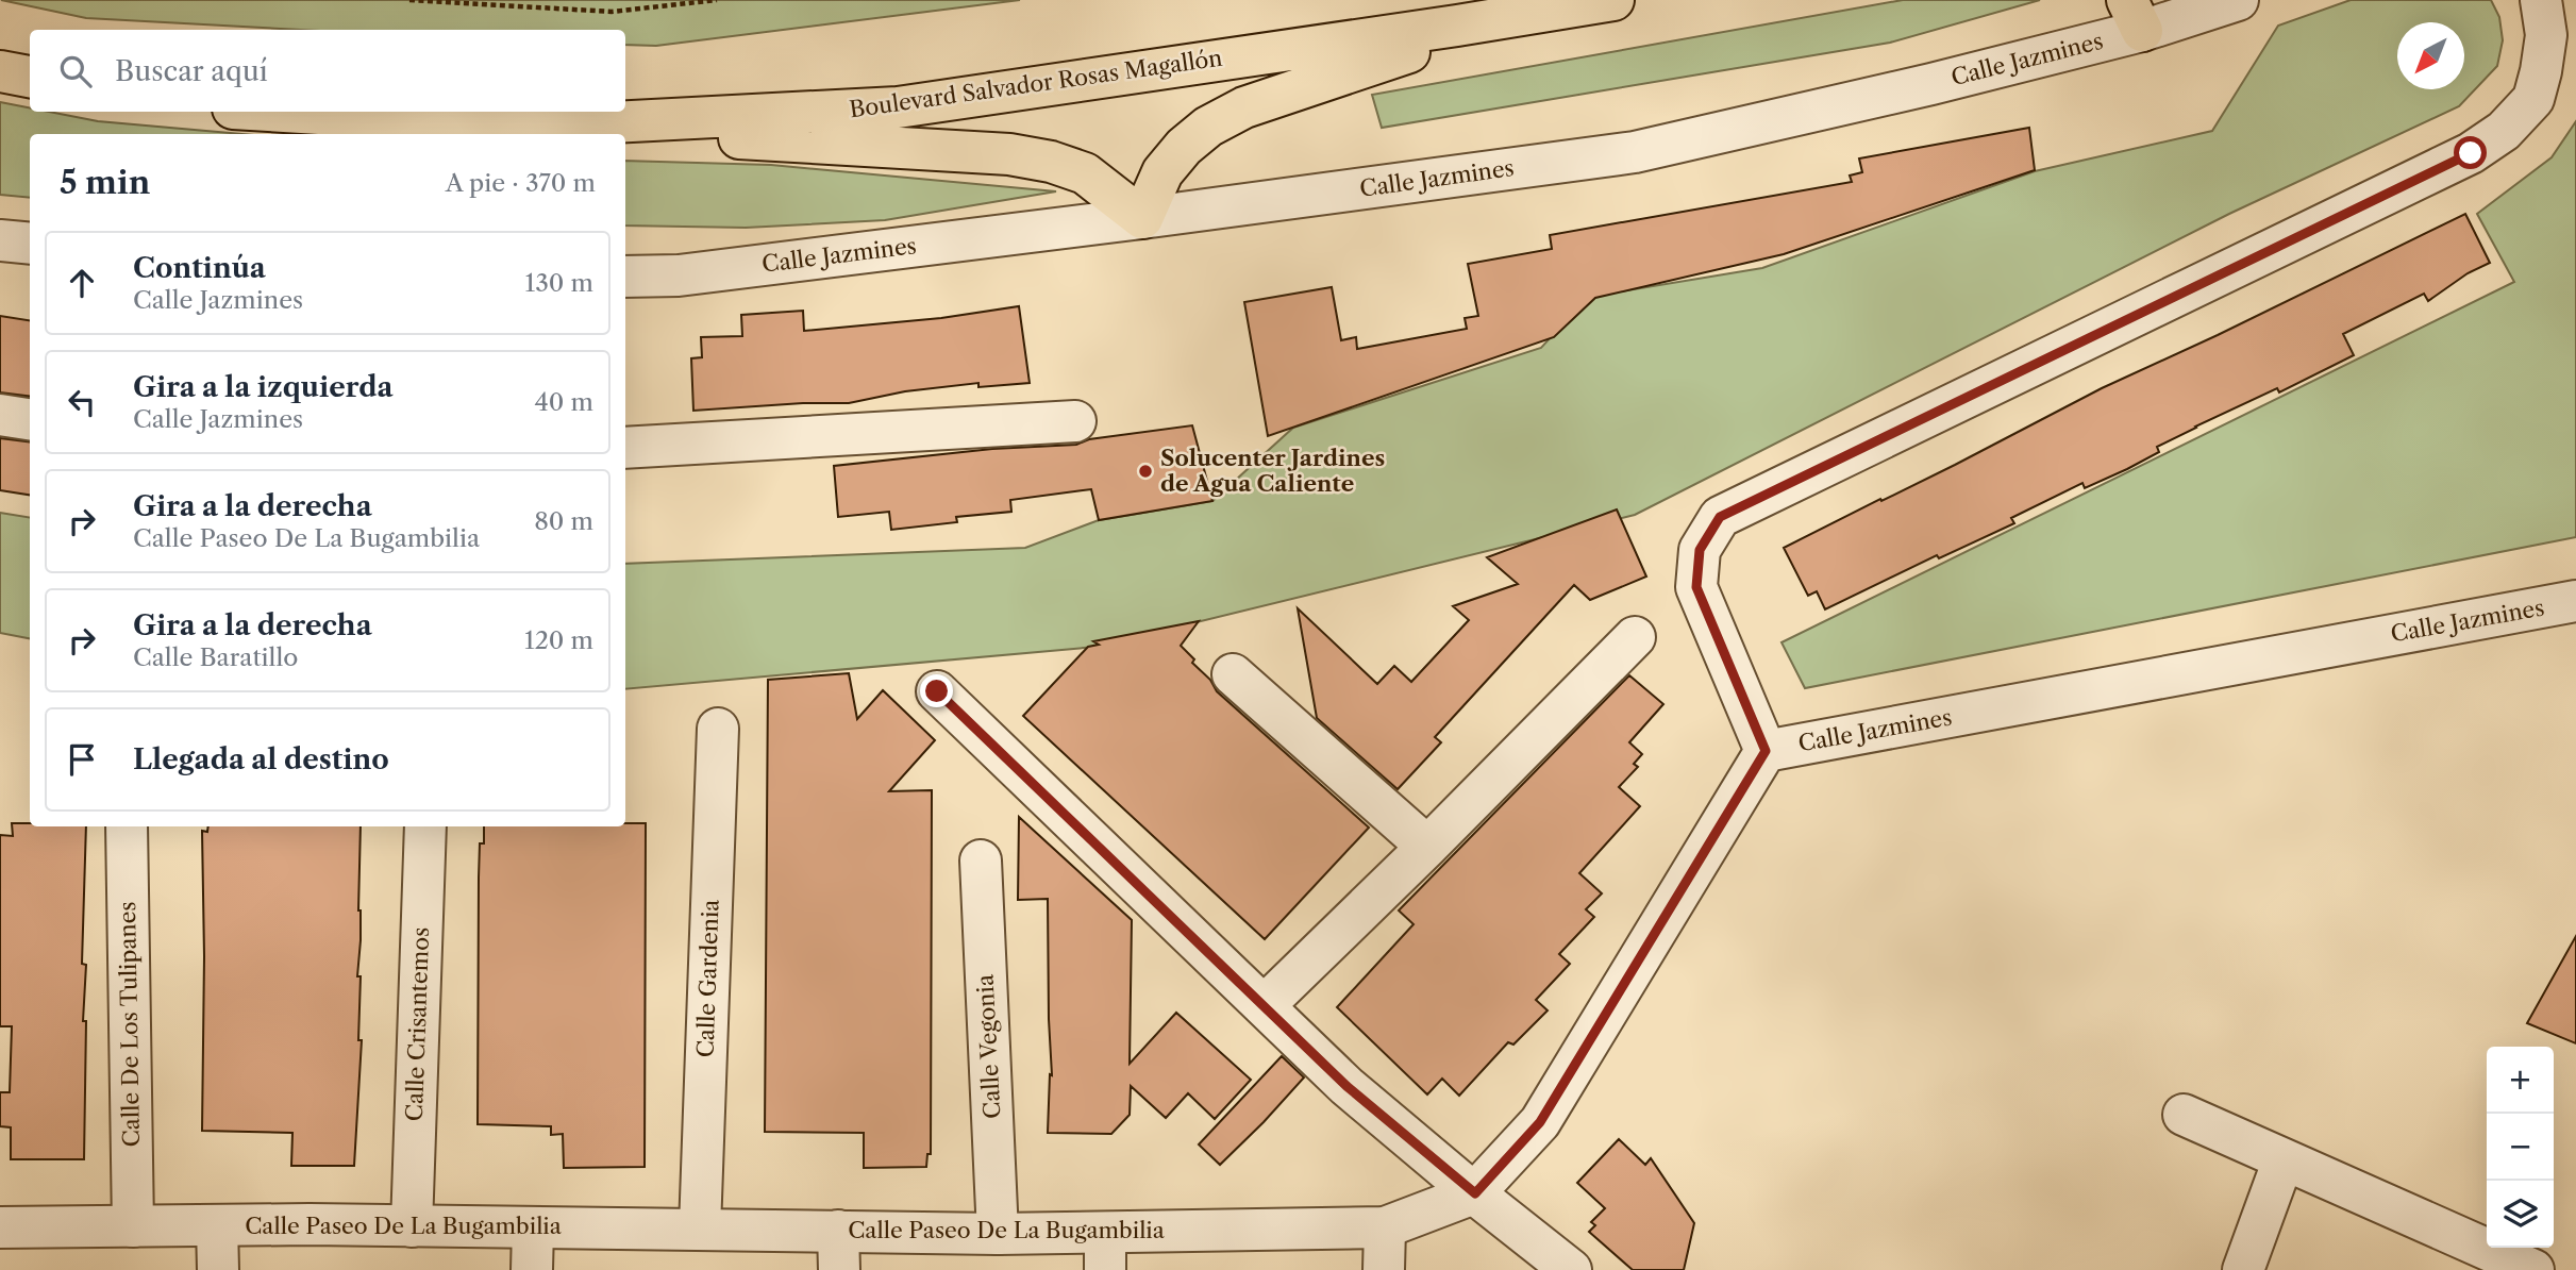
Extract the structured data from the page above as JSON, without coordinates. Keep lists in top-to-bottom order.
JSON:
{
  "streets": {
    "highway": ["Boulevard Salvador Rosas Magallón"],
    "street": [
      "Calle Jazmines",
      "Calle Gardenia",
      "Calle De Los Tulipanes",
      "Calle Crisantemos",
      "Calle Vegonia",
      "Calle Paseo De La Bugambilia"
    ]
  },
  "crossings": [
    ["Calle Jazmines", "Calle Paseo De La Bugambilia"],
    ["Calle Gardenia", "Calle Paseo De La Bugambilia"],
    ["Calle De Los Tulipanes", "Calle Paseo De La Bugambilia"],
    ["Calle Crisantemos", "Calle Paseo De La Bugambilia"],
    ["Calle Vegonia", "Calle Paseo De La Bugambilia"]
  ],
  "places": ["Solucenter Jardines de Agua Caliente"],
  "north": "bottom left",
  "page": {
    "search": "Buscar aquí",
    "heading": ["5 min", "A pie · 370 m"],
    "list": [
      ["Continúa", "Calle Jazmines", "130 m"],
      ["Gira a la izquierda", "Calle Jazmines", "40 m"],
      ["Gira a la derecha", "Calle Paseo De La Bugambilia", "80 m"],
      ["Gira a la derecha", "Calle Baratillo", "120 m"],
      "Llegada al destino"
    ],
    "map_buttons": ["+", "−"]
  }
}
